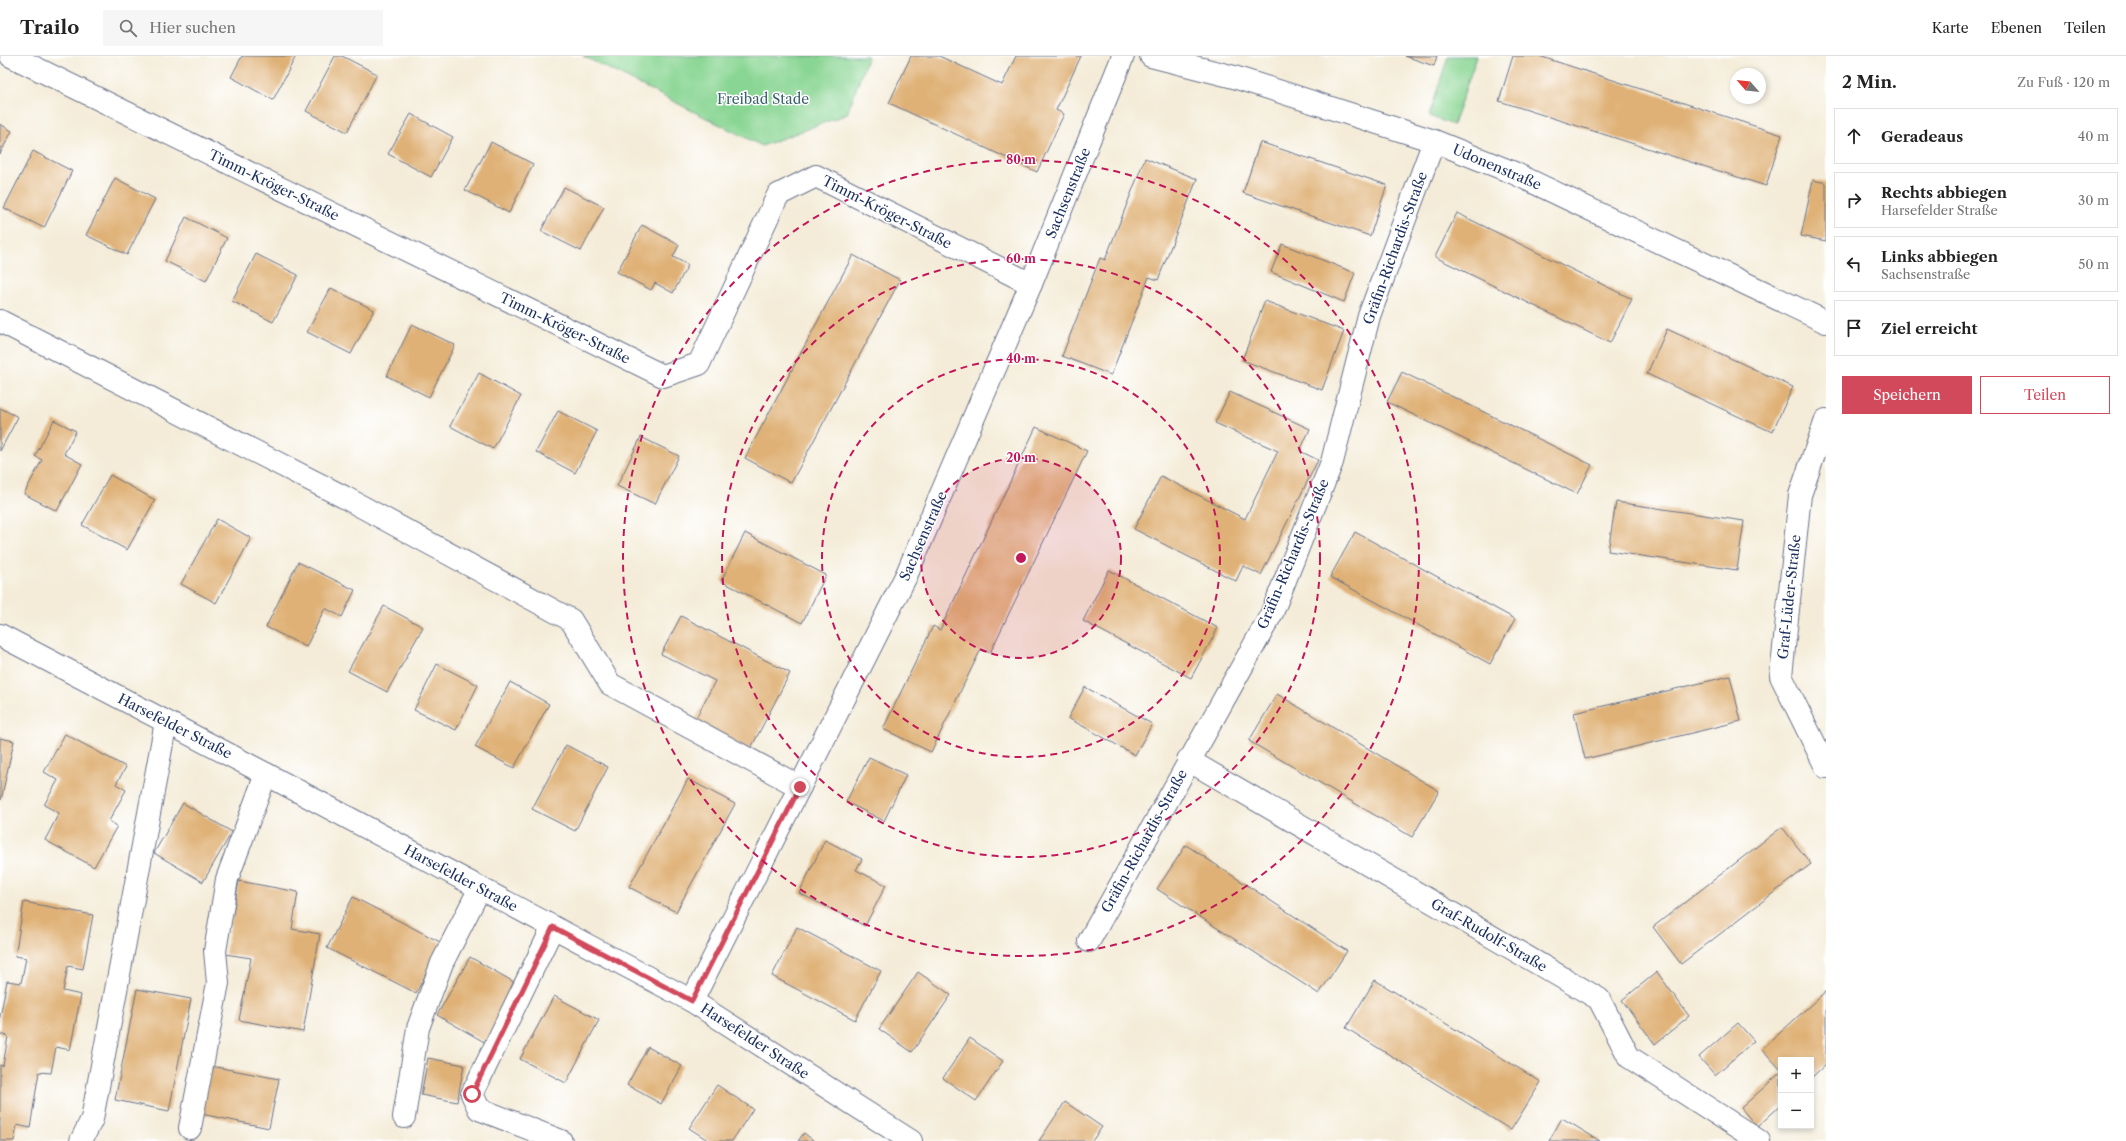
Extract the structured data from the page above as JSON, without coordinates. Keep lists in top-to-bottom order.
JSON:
{
  "streets": {
    "street": [
      "Udonenstraße",
      "Timm-Kröger-Straße",
      "Sachsenstraße",
      "Gräfin-Richardis-Straße",
      "Graf-Lüder-Straße",
      "Harsefelder Straße",
      "Graf-Rudolf-Straße"
    ]
  },
  "crossings": [
    ["Udonenstraße", "Gräfin-Richardis-Straße"],
    ["Timm-Kröger-Straße", "Sachsenstraße"],
    ["Sachsenstraße", "Harsefelder Straße"],
    ["Gräfin-Richardis-Straße", "Graf-Rudolf-Straße"]
  ],
  "parks": ["Freibad Stade"],
  "north": "top left",
  "page": {
    "header": "Trailo",
    "search": "Hier suchen",
    "nav": ["Karte", "Ebenen", "Teilen"],
    "heading": ["2 Min.", "Zu Fuß · 120 m"],
    "list": [
      ["Geradeaus", "40 m"],
      ["Rechts abbiegen", "Harsefelder Straße", "30 m"],
      ["Links abbiegen", "Sachsenstraße", "50 m"],
      "Ziel erreicht"
    ],
    "buttons": ["Speichern", "Teilen"],
    "map_buttons": ["+", "−"]
  },
  "rings": [
    "80 m",
    "60 m",
    "40 m",
    "20 m"
  ]
}
